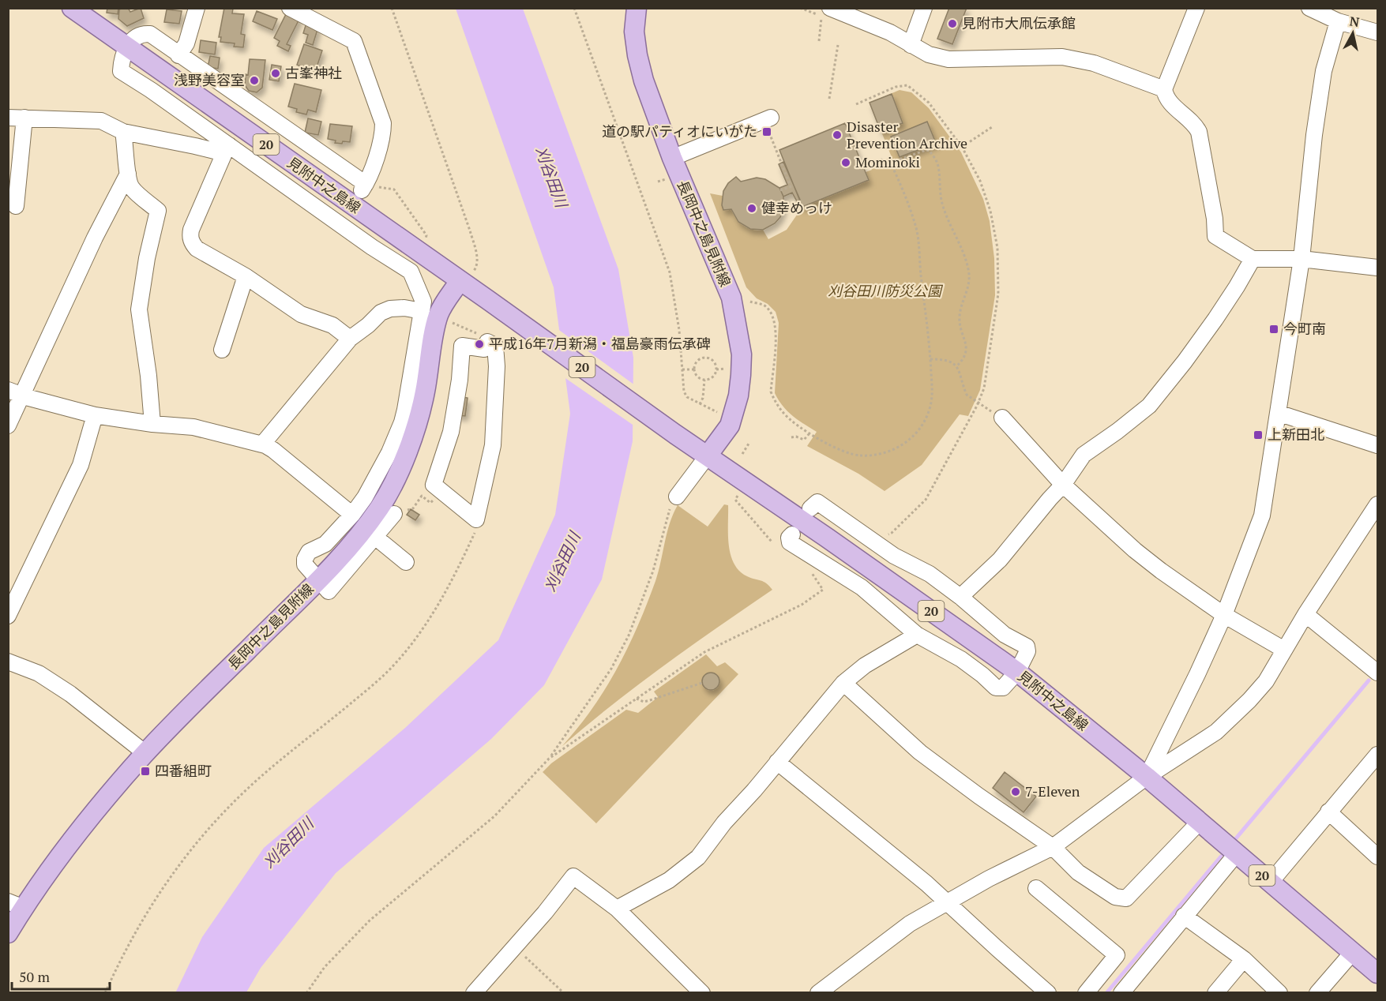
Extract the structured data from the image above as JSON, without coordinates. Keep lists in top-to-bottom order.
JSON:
{
  "streets": {
    "main road": ["20", "見附中之島線", "長岡中之島見附線"]
  },
  "crossings": [
    ["20", "見附中之島線"],
    ["20", "長岡中之島見附線"],
    ["見附中之島線", "長岡中之島見附線"]
  ],
  "water": ["刈谷田川"],
  "parks": ["刈谷田川防災公園"],
  "places": {
    "other": [
      "見附市大凧伝承館",
      "古峯神社",
      "浅野美容室",
      "Disaster Prevention Archive",
      "Mominoki",
      "健幸めっけ",
      "平成16年7月新潟・福島豪雨伝承碑",
      "7-Eleven"
    ],
    "transit": [
      "道の駅パティオにいがた",
      "今町南",
      "上新田北",
      "四番組町"
    ]
  },
  "scale_bar": "50 m",
  "north": "top"
}
